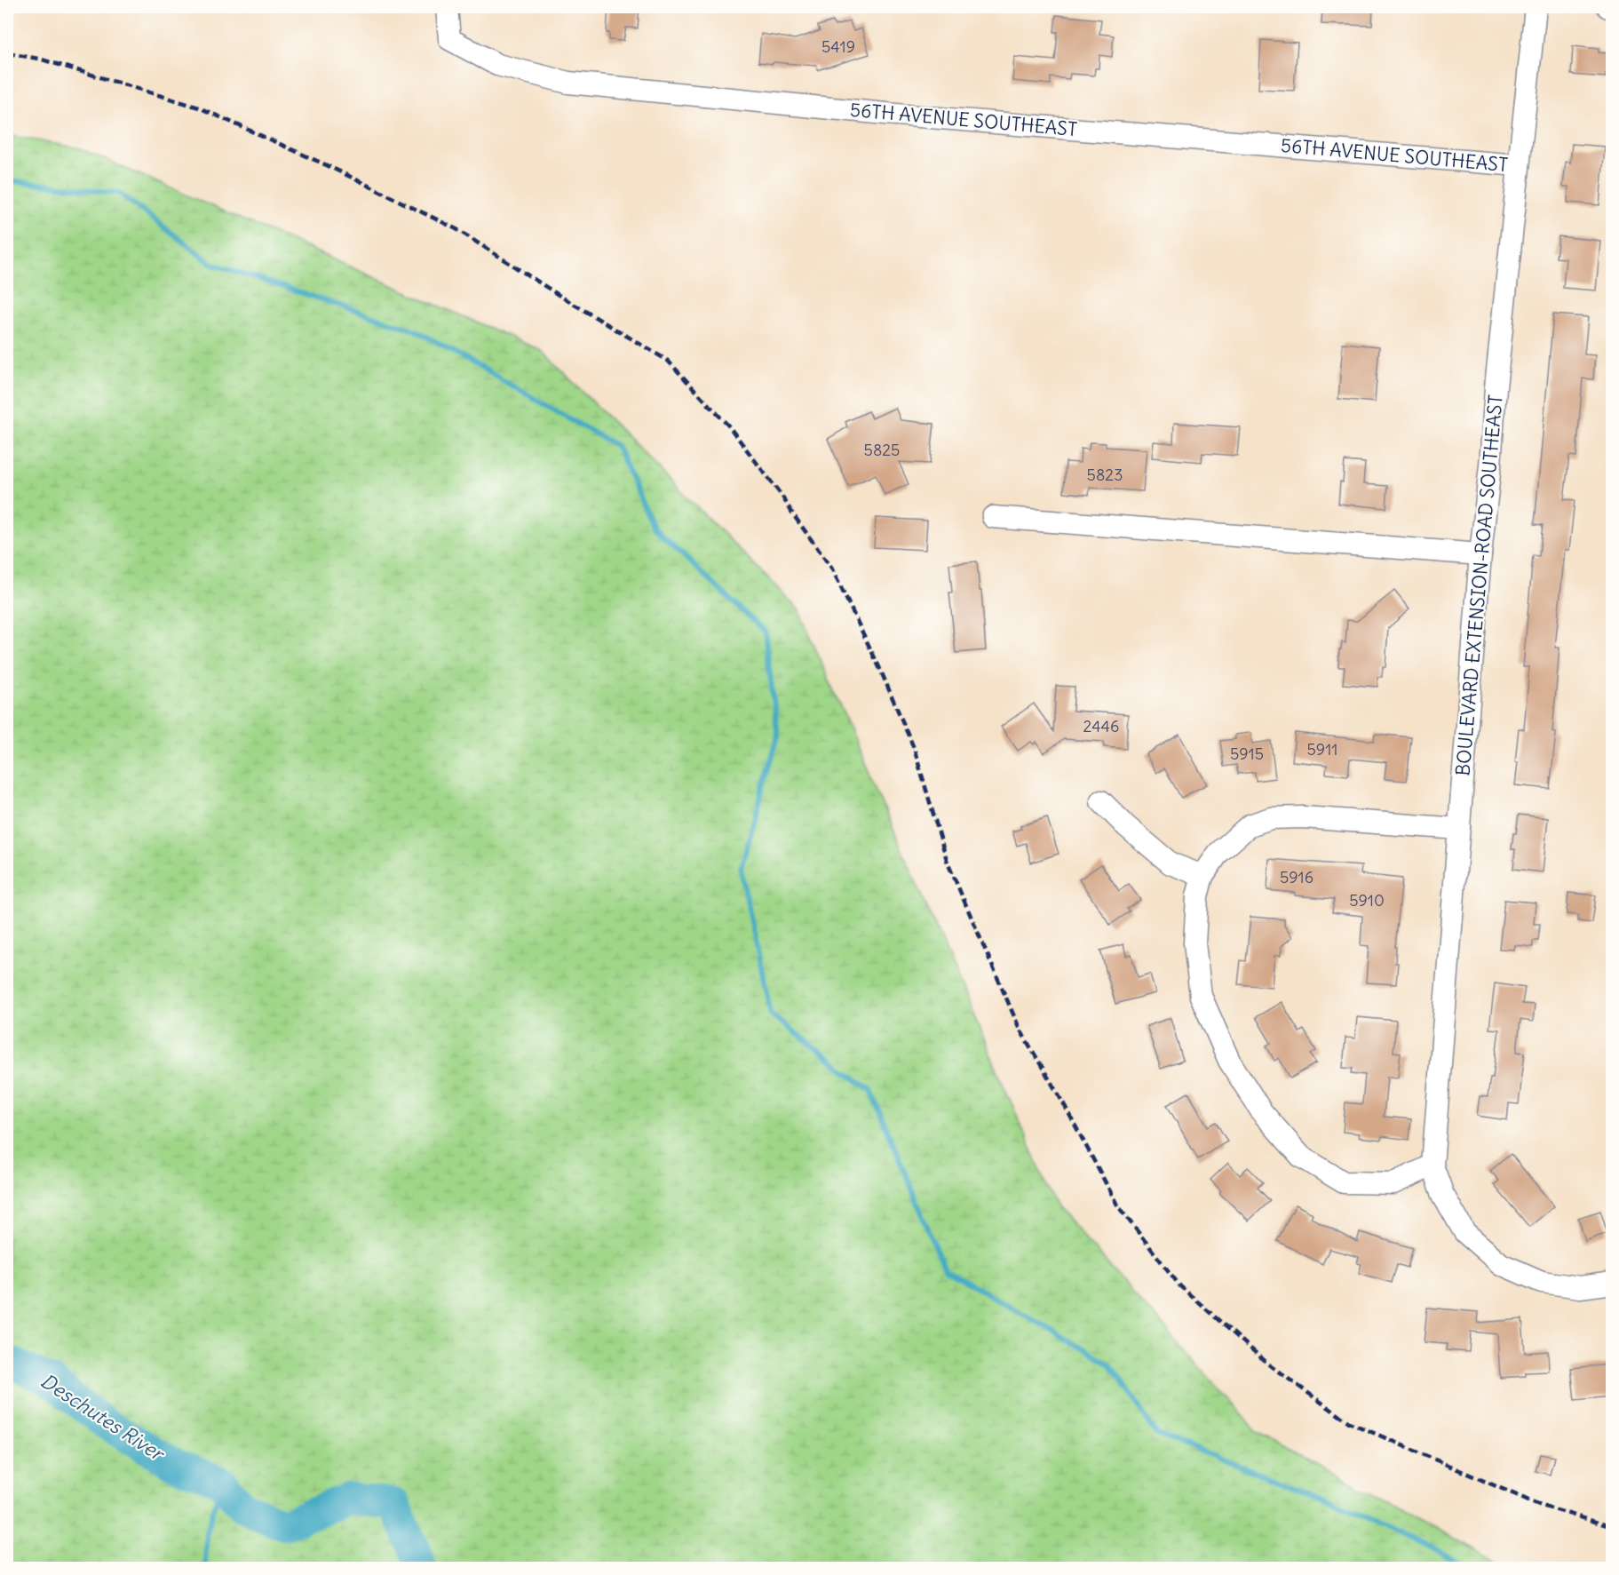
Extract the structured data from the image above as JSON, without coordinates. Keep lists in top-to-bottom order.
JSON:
{
  "streets": {
    "street": ["56TH AVENUE SOUTHEAST", "BOULEVARD EXTENSION-ROAD SOUTHEAST"]
  },
  "crossings": [
    ["56TH AVENUE SOUTHEAST", "BOULEVARD EXTENSION-ROAD SOUTHEAST"]
  ],
  "water": ["Deschutes River"],
  "house_numbers": [
    "5419",
    "5825",
    "5823",
    "2446",
    "5911",
    "5915",
    "5916",
    "5910"
  ]
}
